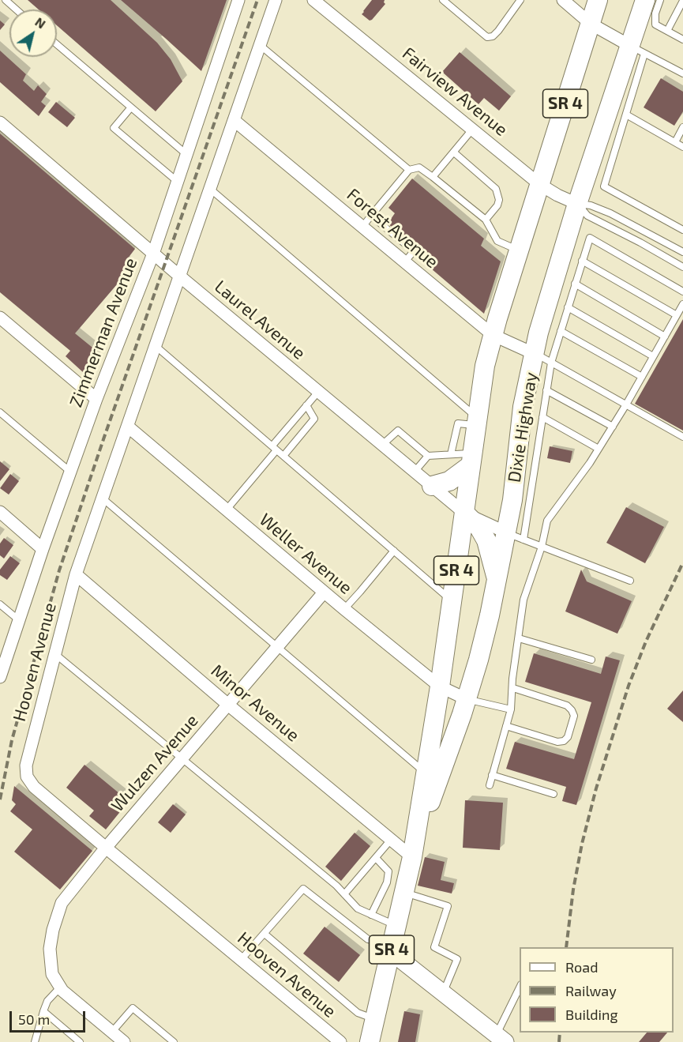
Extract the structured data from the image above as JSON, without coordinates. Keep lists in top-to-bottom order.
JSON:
{
  "streets": {
    "main road": ["SR 4", "Dixie Highway"],
    "street": [
      "Fairview Avenue",
      "Forest Avenue",
      "Laurel Avenue",
      "Zimmerman Avenue",
      "Weller Avenue",
      "Hooven Avenue",
      "Minor Avenue",
      "Wulzen Avenue"
    ]
  },
  "crossings": [
    ["Fairview Avenue", "Dixie Highway"],
    ["Forest Avenue", "Dixie Highway"],
    ["Laurel Avenue", "Zimmerman Avenue"],
    ["Laurel Avenue", "Dixie Highway"],
    ["Laurel Avenue", "Hooven Avenue"],
    ["Dixie Highway", "Weller Avenue"],
    ["Dixie Highway", "Minor Avenue"],
    ["Weller Avenue", "Hooven Avenue"],
    ["Weller Avenue", "Wulzen Avenue"],
    ["Hooven Avenue", "Minor Avenue"],
    ["Hooven Avenue", "Wulzen Avenue"],
    ["Minor Avenue", "Wulzen Avenue"]
  ],
  "legend": ["Road", "Railway", "Building"],
  "scale_bar": "50 m",
  "north": "top right"
}
